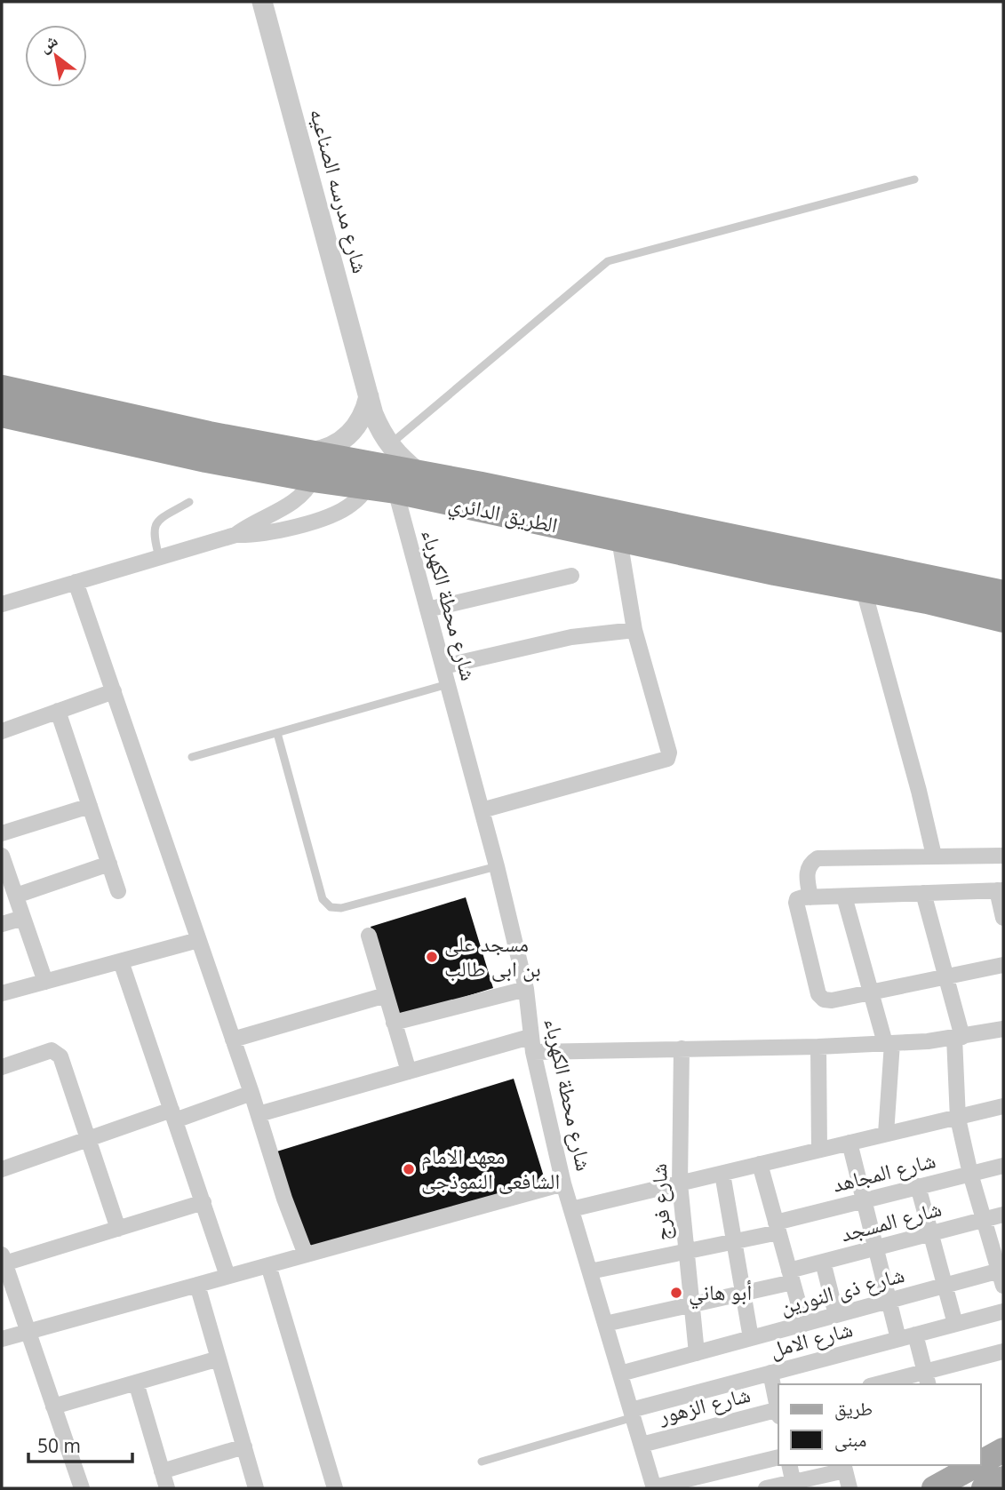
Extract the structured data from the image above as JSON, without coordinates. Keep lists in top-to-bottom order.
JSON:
{
  "streets": {
    "highway": ["الطريق الدائري"],
    "street": [
      "شارع مدرسه الصناعيه",
      "شارع محطة الكهرباء",
      "شارع المجاهد",
      "شارع فرج",
      "شارع المسجد",
      "شارع ذى النورين",
      "شارع الامل",
      "شارع الزهور"
    ]
  },
  "crossings": [
    ["شارع مدرسه الصناعيه", "الطريق الدائري"],
    ["الطريق الدائري", "شارع محطة الكهرباء"],
    ["شارع محطة الكهرباء", "شارع المجاهد"],
    ["شارع محطة الكهرباء", "شارع المسجد"],
    ["شارع محطة الكهرباء", "شارع ذى النورين"],
    ["شارع محطة الكهرباء", "شارع الامل"],
    ["شارع محطة الكهرباء", "شارع الزهور"],
    ["شارع المجاهد", "شارع فرج"],
    ["شارع فرج", "شارع المسجد"],
    ["شارع فرج", "شارع ذى النورين"]
  ],
  "places": ["مسجد على بن ابى طالب", "معهد الامام الشافعى النموذجى", "أبو هاني"],
  "legend": ["طريق", "مبنى"],
  "scale_bar": "50 m",
  "north": "top left"
}
